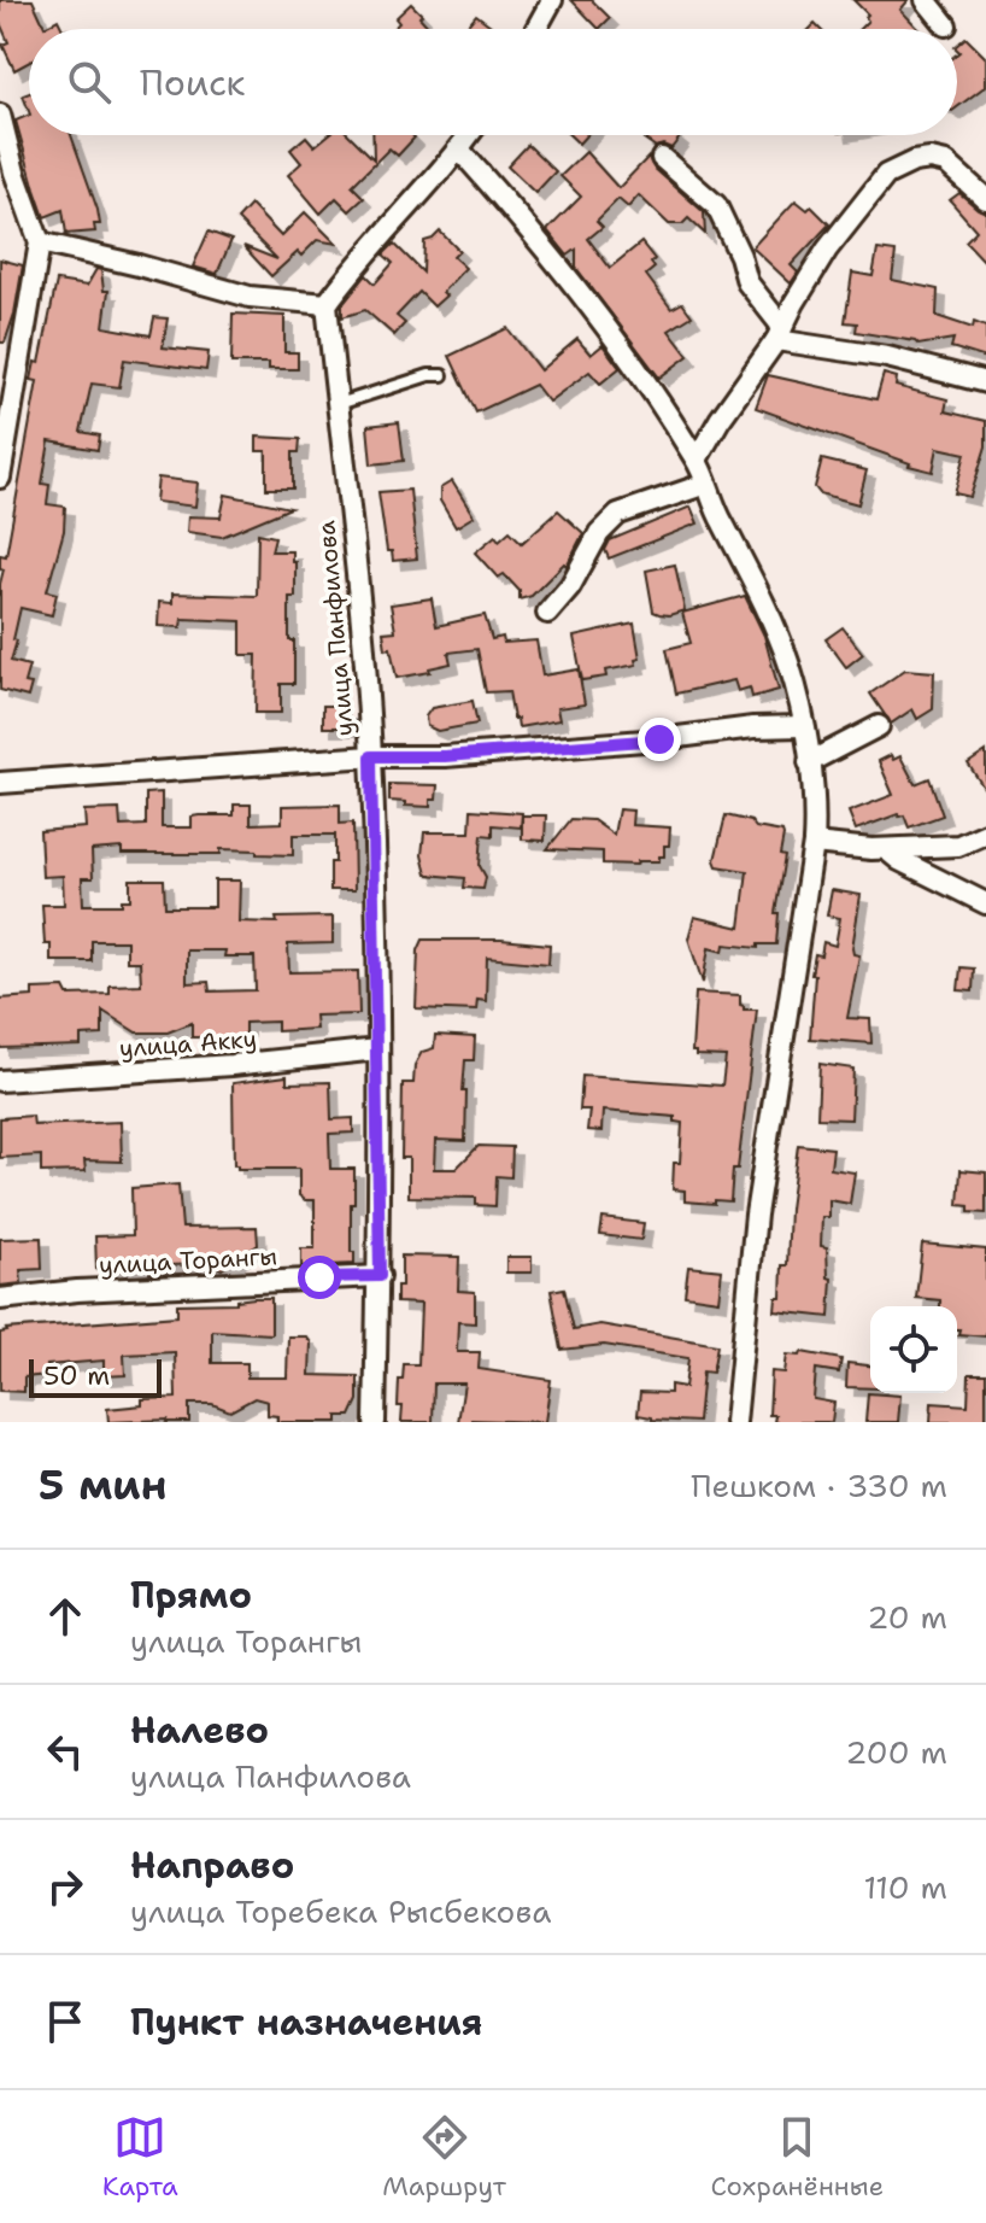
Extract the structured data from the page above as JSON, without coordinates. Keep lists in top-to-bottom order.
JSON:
{
  "streets": {
    "street": ["улица Панфилова", "улица Акку", "улица Торангы"]
  },
  "crossings": [
    ["улица Панфилова", "улица Акку"],
    ["улица Панфилова", "улица Торангы"]
  ],
  "scale_bar": "50 m",
  "page": {
    "search": "Поиск",
    "scale": "50 m",
    "heading": ["5 мин", "Пешком · 330 m"],
    "list": [
      ["Прямо", "улица Торангы", "20 m"],
      ["Налево", "улица Панфилова", "200 m"],
      ["Направо", "улица Торебека Рысбекова", "110 m"],
      "Пункт назначения"
    ],
    "nav": ["Карта", "Маршрут", "Сохранённые"]
  }
}
